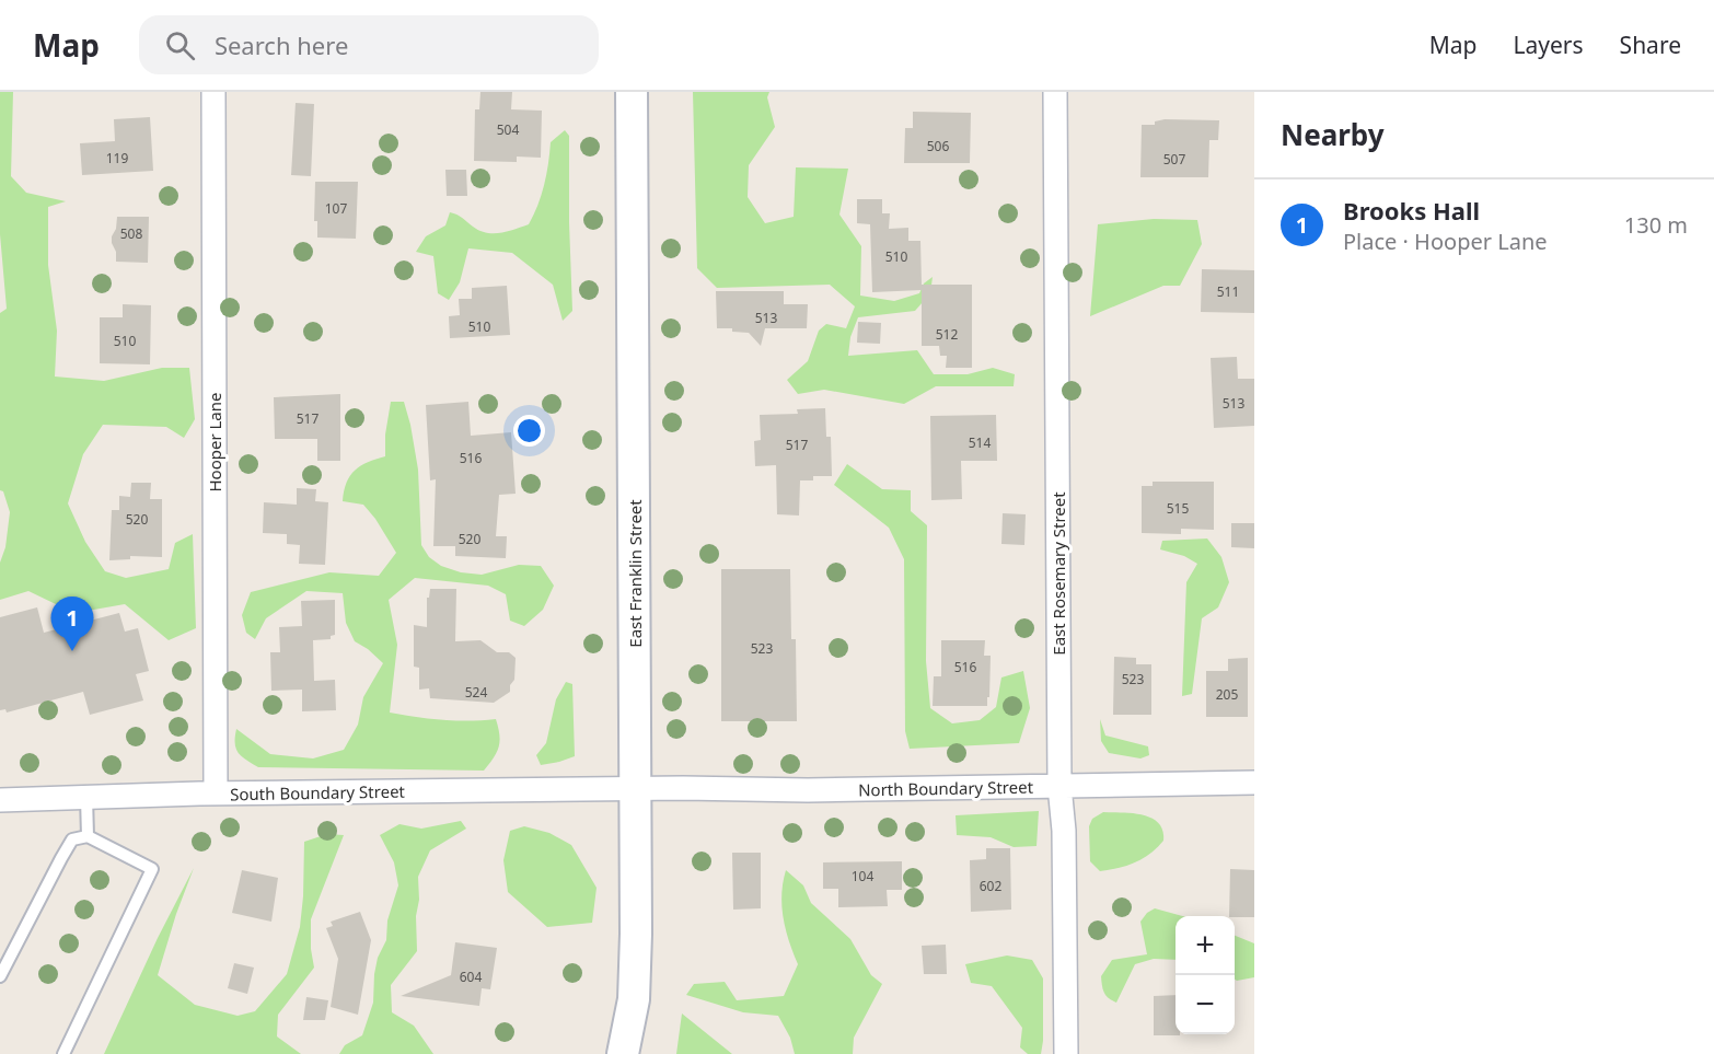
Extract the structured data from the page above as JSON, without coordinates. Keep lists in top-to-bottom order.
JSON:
{
  "streets": {
    "main road": ["East Franklin Street"],
    "street": [
      "Hooper Lane",
      "East Rosemary Street",
      "North Boundary Street",
      "South Boundary Street"
    ]
  },
  "crossings": [
    ["Hooper Lane", "South Boundary Street"],
    ["East Franklin Street", "North Boundary Street"],
    ["East Franklin Street", "South Boundary Street"],
    ["East Rosemary Street", "North Boundary Street"],
    ["North Boundary Street", "South Boundary Street"]
  ],
  "house_numbers": [
    "504",
    "506",
    "119",
    "507",
    "107",
    "508",
    "510",
    "511",
    "513",
    "510",
    "512",
    "510",
    "513",
    "517",
    "514",
    "517",
    "516",
    "515",
    "520",
    "520",
    "523",
    "516",
    "523",
    "524",
    "205",
    "104",
    "602",
    "604"
  ],
  "page": {
    "header": "Map",
    "search": "Search here",
    "nav": ["Map", "Layers", "Share"],
    "heading": "Nearby",
    "list": [
      {
        "mark": "1",
        "name": "Brooks Hall",
        "note": "Place · Hooper Lane",
        "value": "130 m"
      }
    ],
    "pins": "1",
    "map_buttons": ["+", "−"]
  }
}
